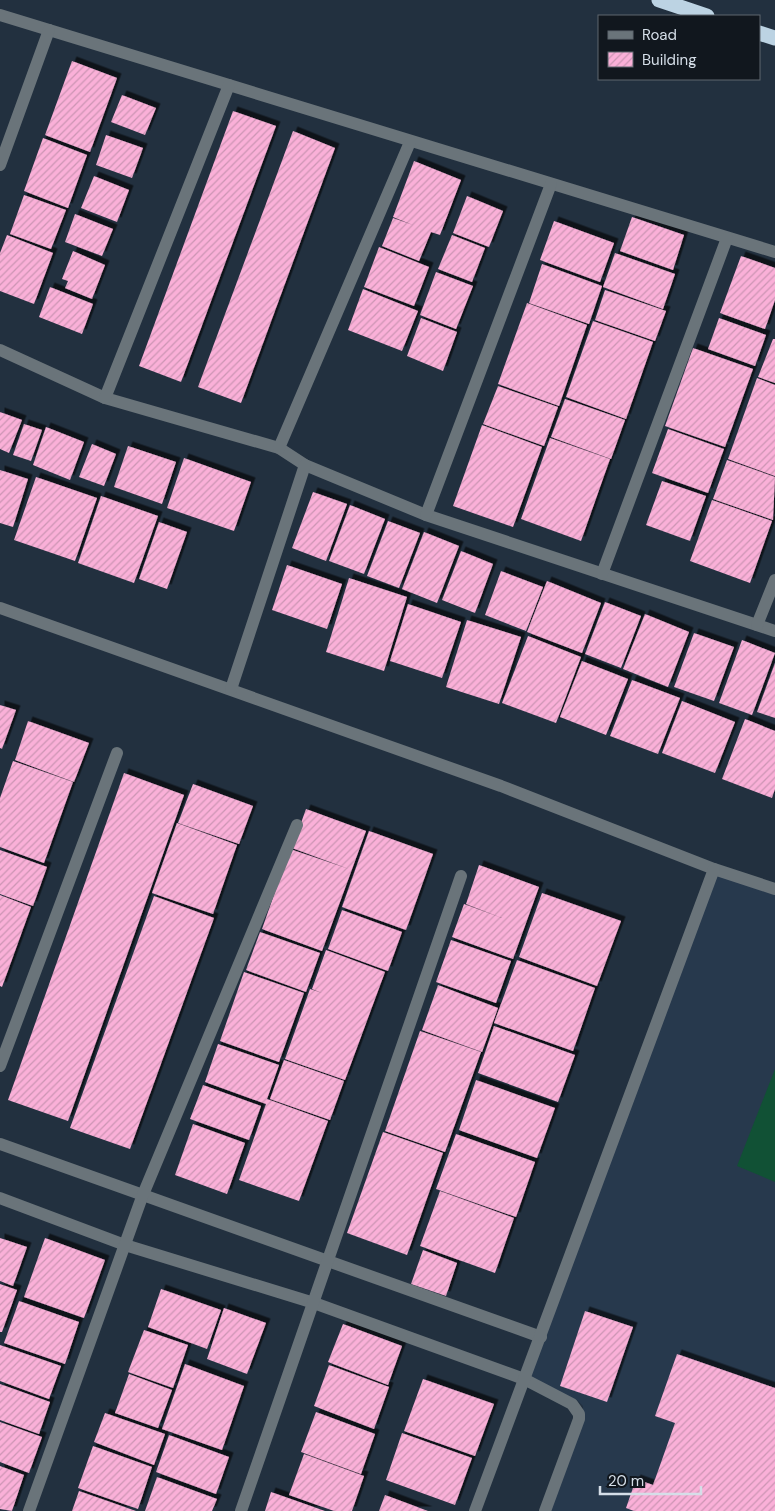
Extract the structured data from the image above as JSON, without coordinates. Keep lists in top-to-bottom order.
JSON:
{
  "legend": ["Road", "Building"],
  "scale_bar": "20 m"
}
